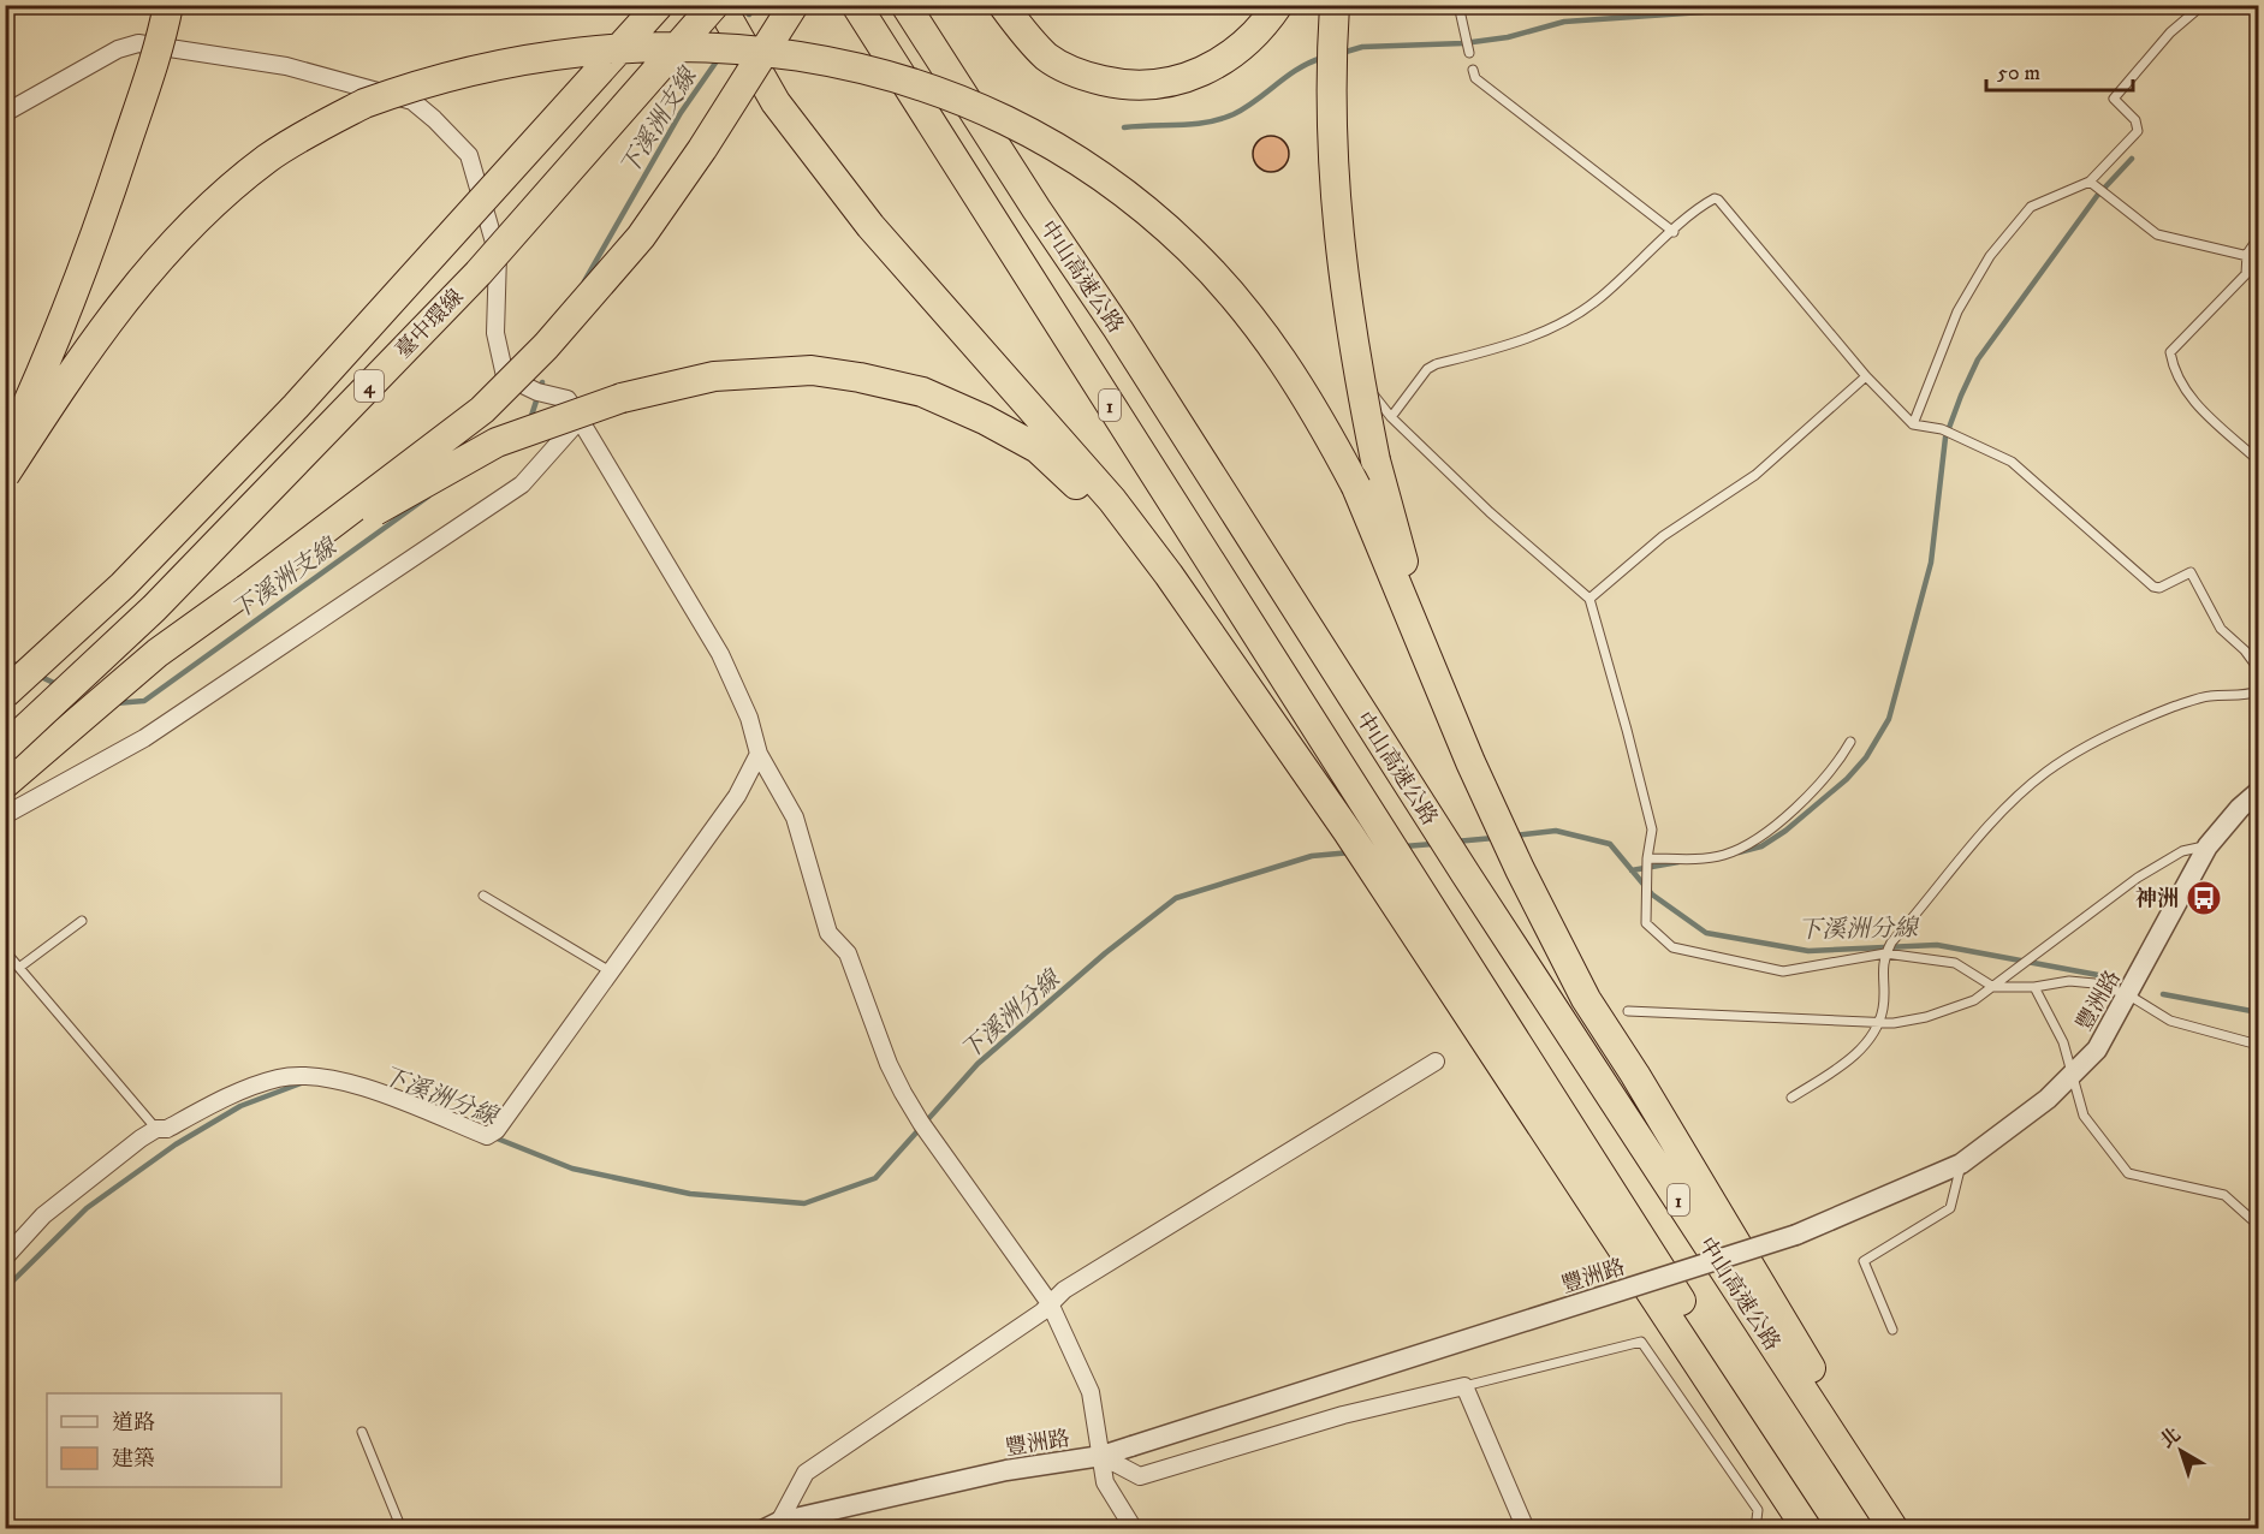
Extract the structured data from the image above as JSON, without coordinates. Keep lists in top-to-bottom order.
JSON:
{
  "streets": {
    "highway": [
      "中山高速公路",
      "臺中環線",
      "4",
      "1"
    ],
    "street": ["豐洲路"]
  },
  "water": ["下溪洲支線", "下溪洲分線"],
  "places": {
    "bus stop": ["神洲"]
  },
  "legend": ["道路", "建築"],
  "scale_bar": "50 m",
  "north": "top left"
}
